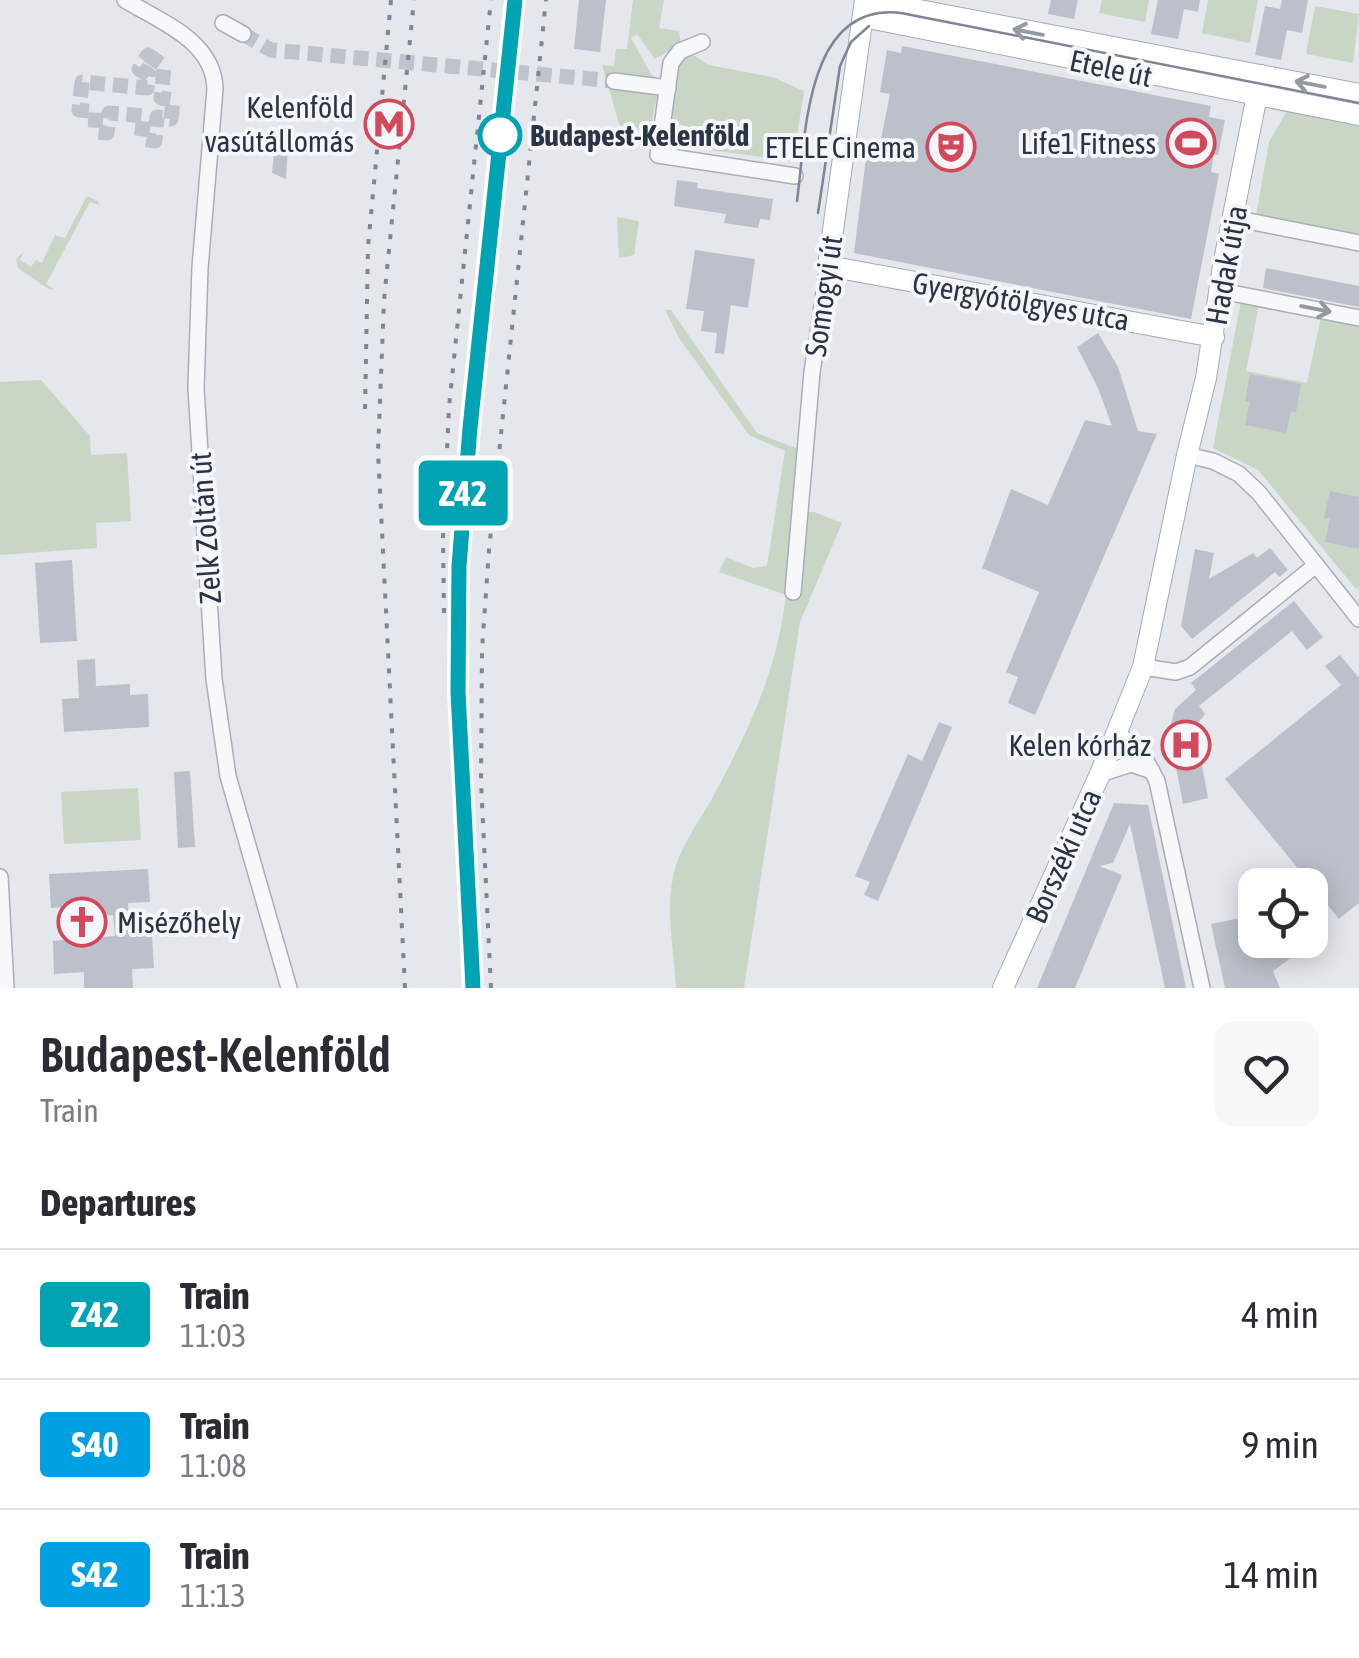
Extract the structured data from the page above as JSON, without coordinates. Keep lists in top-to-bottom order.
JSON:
{
  "streets": {
    "main road": [
      "Etele út",
      "Hadak útja",
      "Somogyi út",
      "Gyergyótölgyes utca",
      "Borszéki utca"
    ],
    "street": ["Zelk Zoltán út"]
  },
  "crossings": [
    ["Etele út", "Hadak útja"],
    ["Etele út", "Somogyi út"],
    ["Hadak útja", "Gyergyótölgyes utca"],
    ["Hadak útja", "Borszéki utca"],
    ["Somogyi út", "Gyergyótölgyes utca"]
  ],
  "places": {
    "metro station": ["Kelenföld vasútállomás"],
    "other": ["Budapest-Kelenföld"],
    "sports": ["Life1 Fitness"],
    "theatre": ["ETELE Cinema"],
    "hospital": ["Kelen kórház"],
    "church": ["Misézőhely"]
  },
  "page": {
    "on_map": "Z42",
    "heading": [
      ["Budapest-Kelenföld", "Train"],
      "Departures"
    ],
    "list": [
      {
        "mark": "Z42",
        "name": "Train",
        "note": "11:03",
        "value": "4 min"
      },
      {
        "mark": "S40",
        "name": "Train",
        "note": "11:08",
        "value": "9 min"
      },
      {
        "mark": "S42",
        "name": "Train",
        "note": "11:13",
        "value": "14 min"
      }
    ]
  }
}
